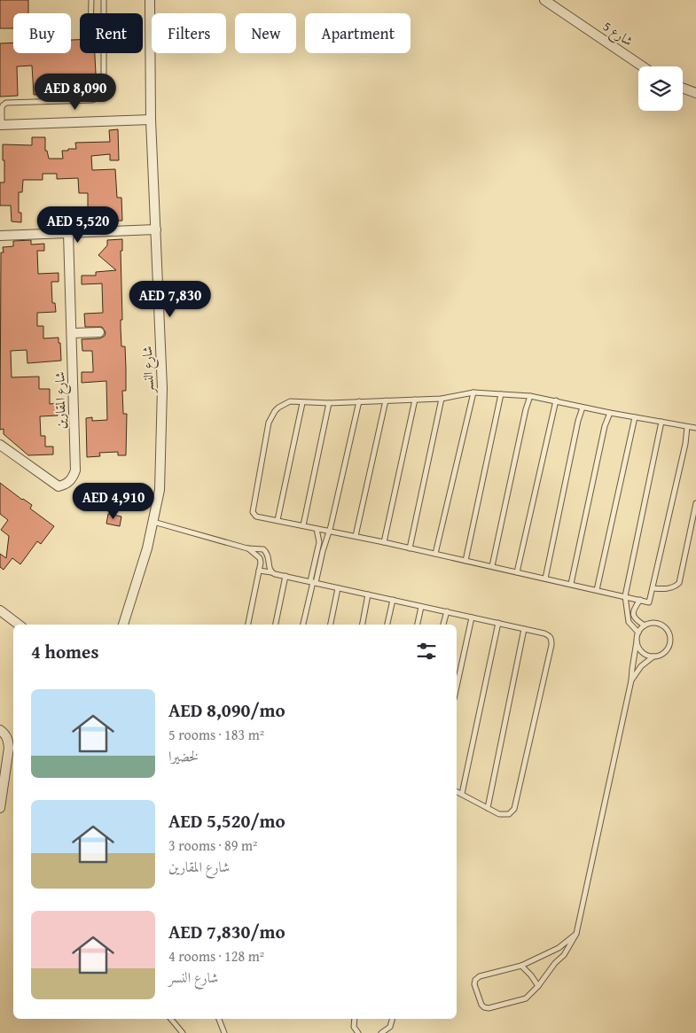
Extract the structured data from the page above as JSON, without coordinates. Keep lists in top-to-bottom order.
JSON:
{
  "streets": {
    "street": ["شارع 5", "شارع النسر", "شارع المقارين"]
  },
  "page": {
    "chip": [
      "Buy",
      "Rent",
      "Filters",
      "New",
      "Apartment"
    ],
    "price": [
      "AED 8,090",
      "AED 5,520",
      "AED 7,830",
      "AED 4,910"
    ],
    "heading": "4 homes",
    "list": [
      {
        "name": "AED 8,090/mo",
        "note": "5 rooms · 183 m² · لخضيرا"
      },
      {
        "name": "AED 5,520/mo",
        "note": "3 rooms · 89 m² · شارع المقارين"
      },
      {
        "name": "AED 7,830/mo",
        "note": "4 rooms · 128 m² · شارع النسر"
      }
    ]
  }
}
